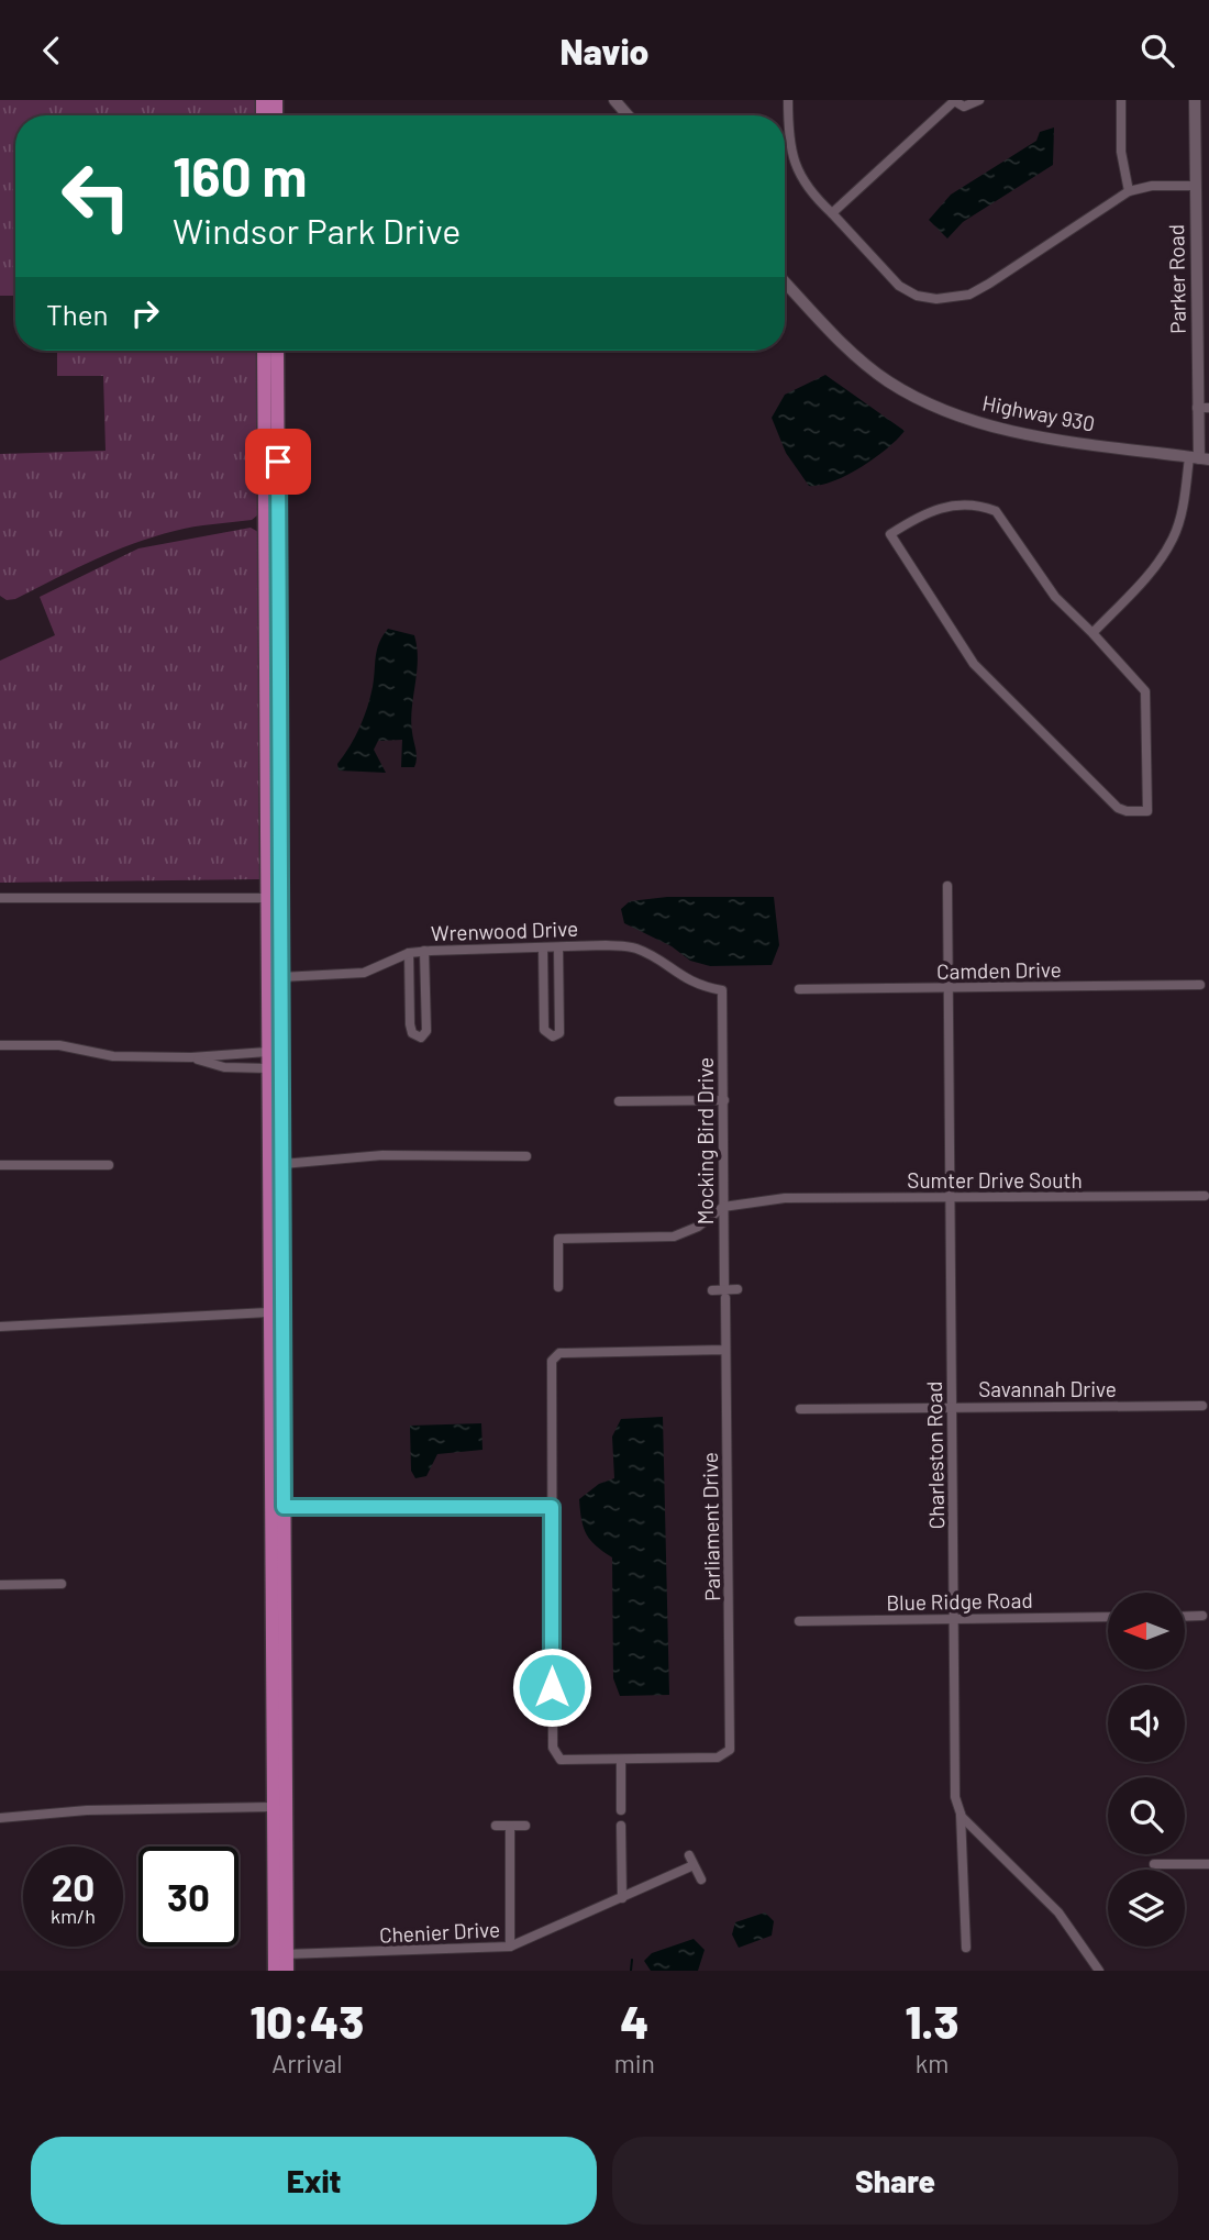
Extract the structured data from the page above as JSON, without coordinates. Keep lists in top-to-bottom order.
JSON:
{
  "streets": {
    "street": [
      "Parker Road",
      "Highway 930",
      "Wrenwood Drive",
      "Camden Drive",
      "Mocking Bird Drive",
      "Sumter Drive South",
      "Savannah Drive",
      "Charleston Road",
      "Parliament Drive",
      "Blue Ridge Road",
      "Chenier Drive"
    ]
  },
  "crossings": [
    ["Parker Road", "Highway 930"],
    ["Wrenwood Drive", "Mocking Bird Drive"],
    ["Camden Drive", "Charleston Road"],
    ["Mocking Bird Drive", "Sumter Drive South"],
    ["Mocking Bird Drive", "Parliament Drive"],
    ["Sumter Drive South", "Charleston Road"],
    ["Savannah Drive", "Charleston Road"],
    ["Charleston Road", "Blue Ridge Road"]
  ],
  "north": "left",
  "page": {
    "header": "Navio",
    "turn": ["160 m", "Windsor Park Drive"],
    "then": "Then",
    "speed": "20 km/h",
    "limit": "30",
    "eta": [
      "10:43",
      "Arrival",
      "4",
      "min",
      "1.3",
      "km"
    ],
    "buttons": ["Exit", "Share"]
  }
}
